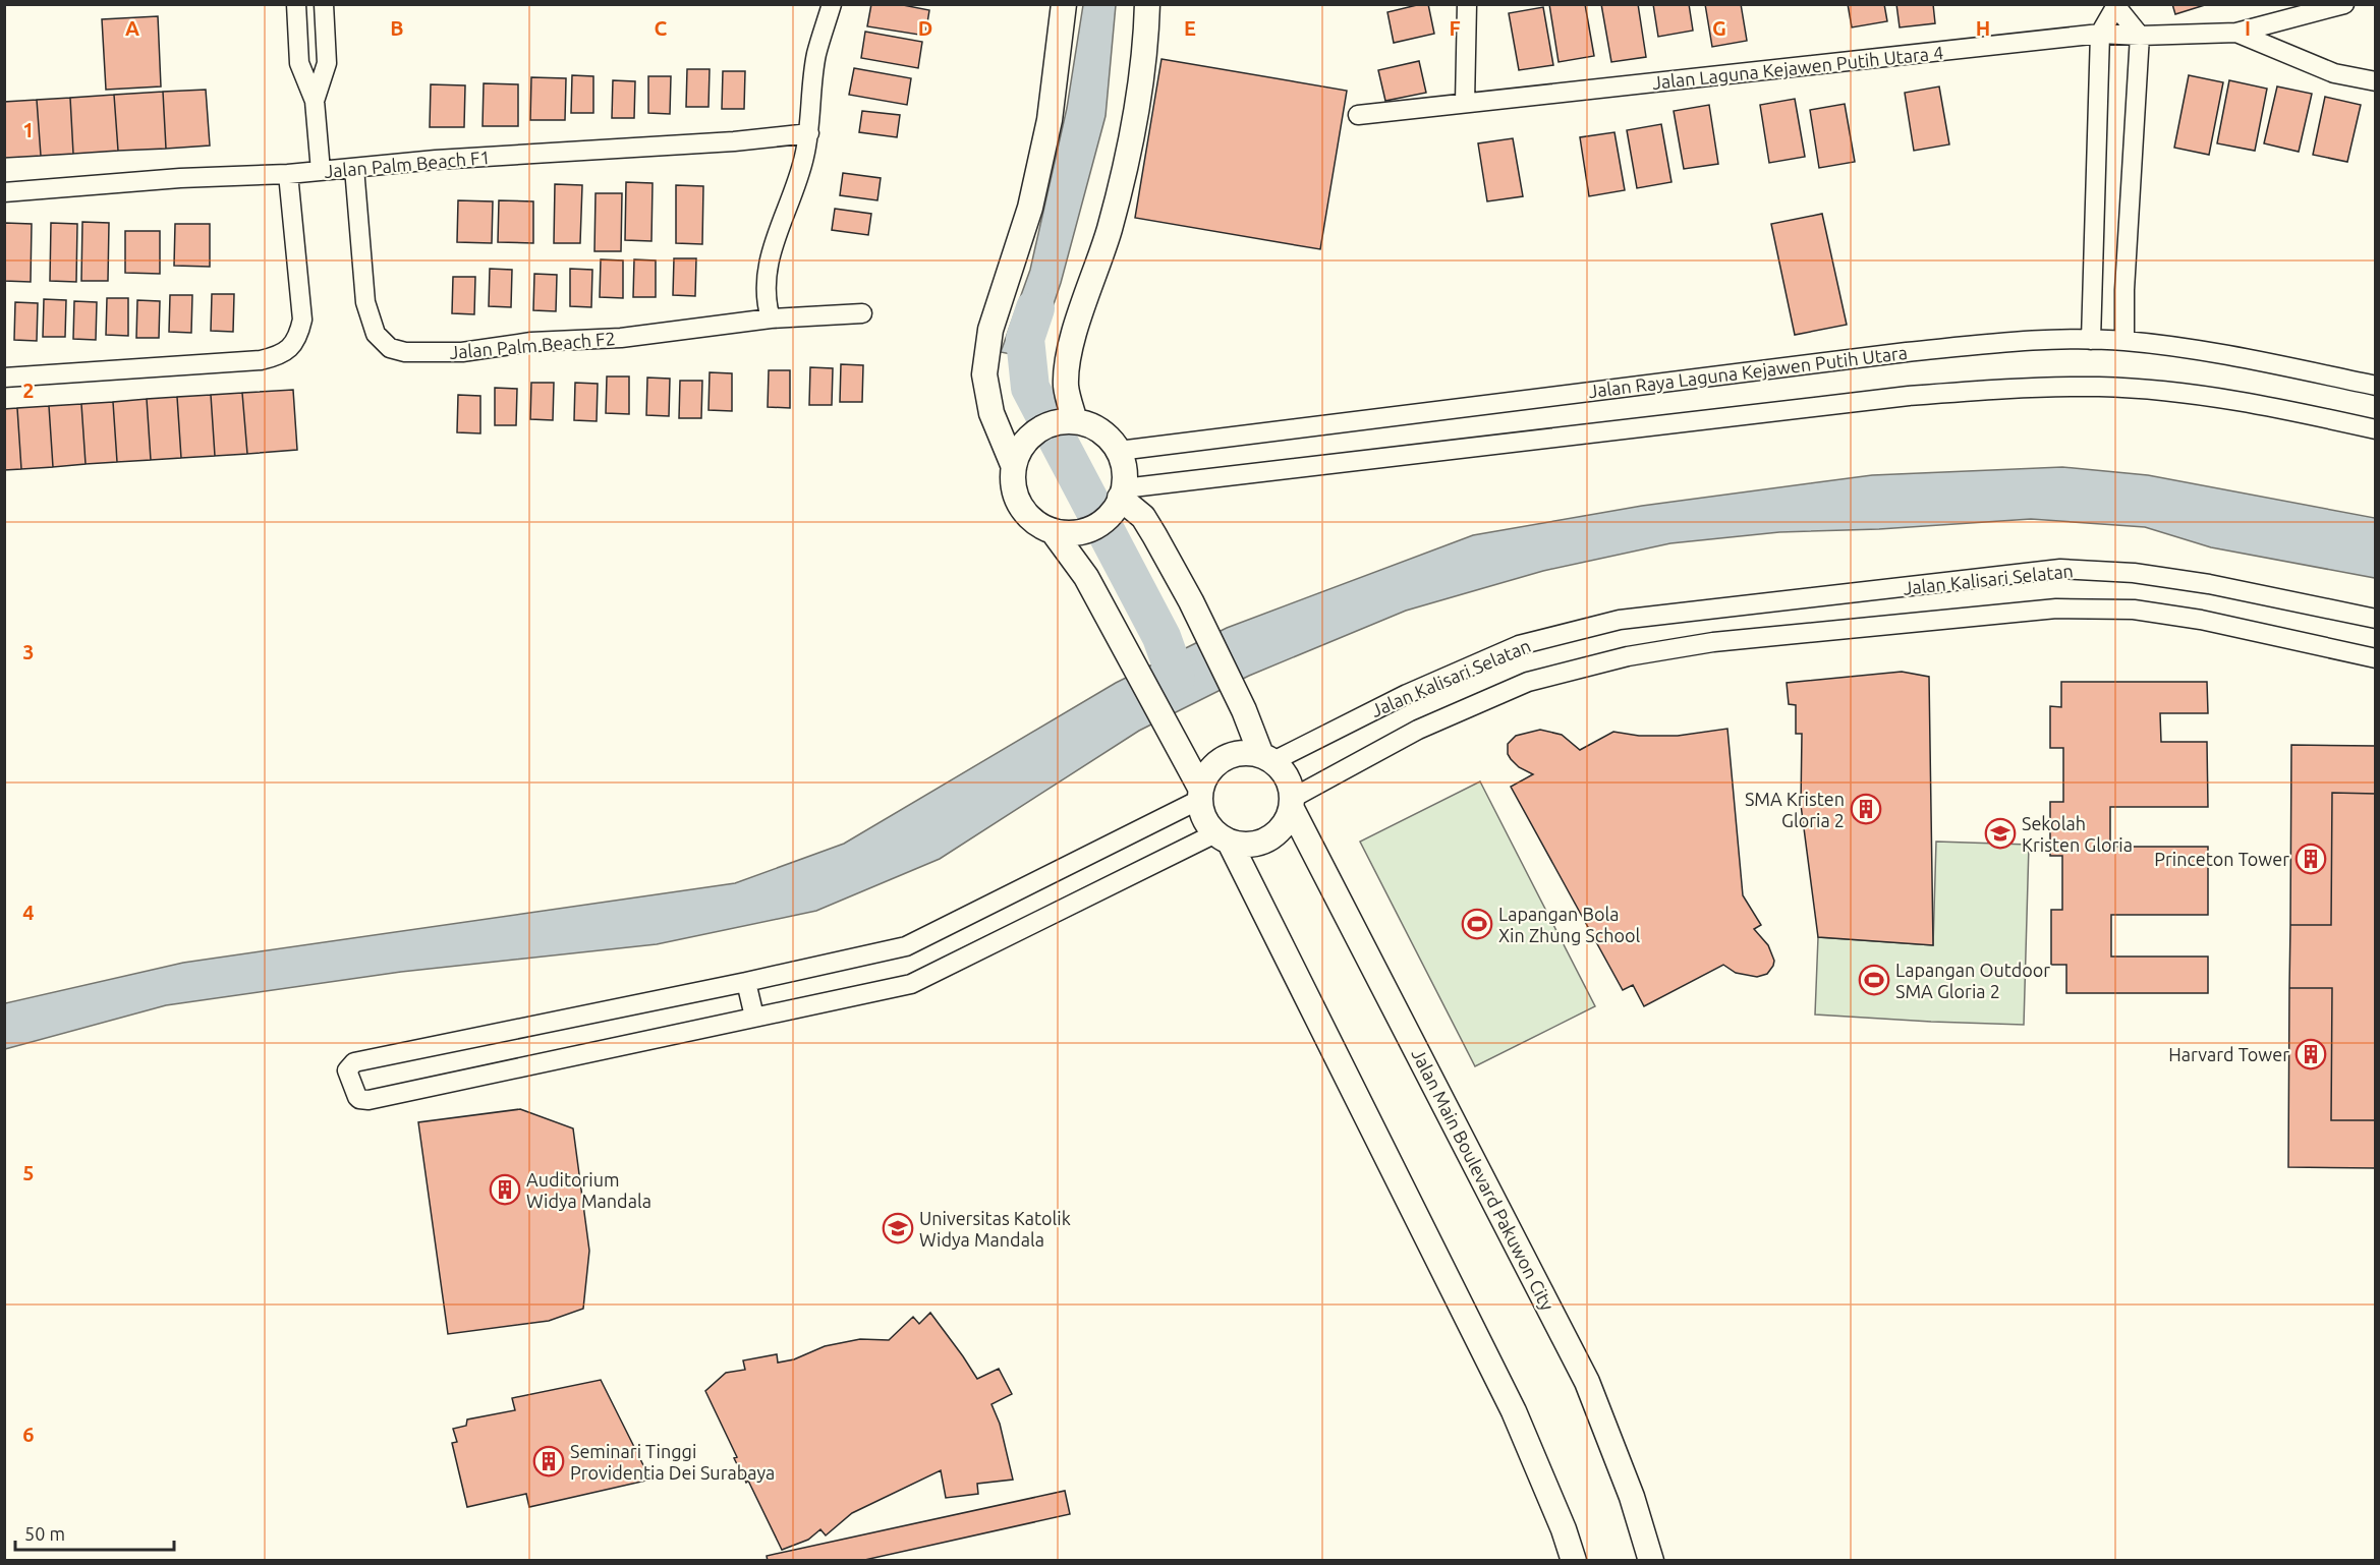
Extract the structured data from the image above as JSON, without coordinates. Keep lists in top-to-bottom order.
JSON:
{
  "streets": {
    "street": [
      "Jalan Laguna Kejawen Putih Utara 4",
      "Jalan Palm Beach F1",
      "Jalan Palm Beach F2",
      "Jalan Raya Laguna Kejawen Putih Utara",
      "Jalan Kalisari Selatan",
      "Jalan Main Boulevard Pakuwon City"
    ]
  },
  "crossings": [
    ["Jalan Palm Beach F1", "Jalan Palm Beach F2"],
    ["Jalan Kalisari Selatan", "Jalan Main Boulevard Pakuwon City"]
  ],
  "places": {
    "building": [
      "SMA Kristen Gloria 2",
      "Princeton Tower",
      "Harvard Tower",
      "Auditorium Widya Mandala",
      "Seminari Tinggi Providentia Dei Surabaya"
    ],
    "school or university": ["Sekolah Kristen Gloria", "Universitas Katolik Widya Mandala"],
    "sports": ["Lapangan Bola Xin Zhung School", "Lapangan Outdoor SMA Gloria 2"]
  },
  "scale_bar": "50 m",
  "grid": {
    "columns": [
      "A",
      "B",
      "C",
      "D",
      "E",
      "F",
      "G",
      "H",
      "I"
    ],
    "rows": [
      "1",
      "2",
      "3",
      "4",
      "5",
      "6"
    ]
  }
}
